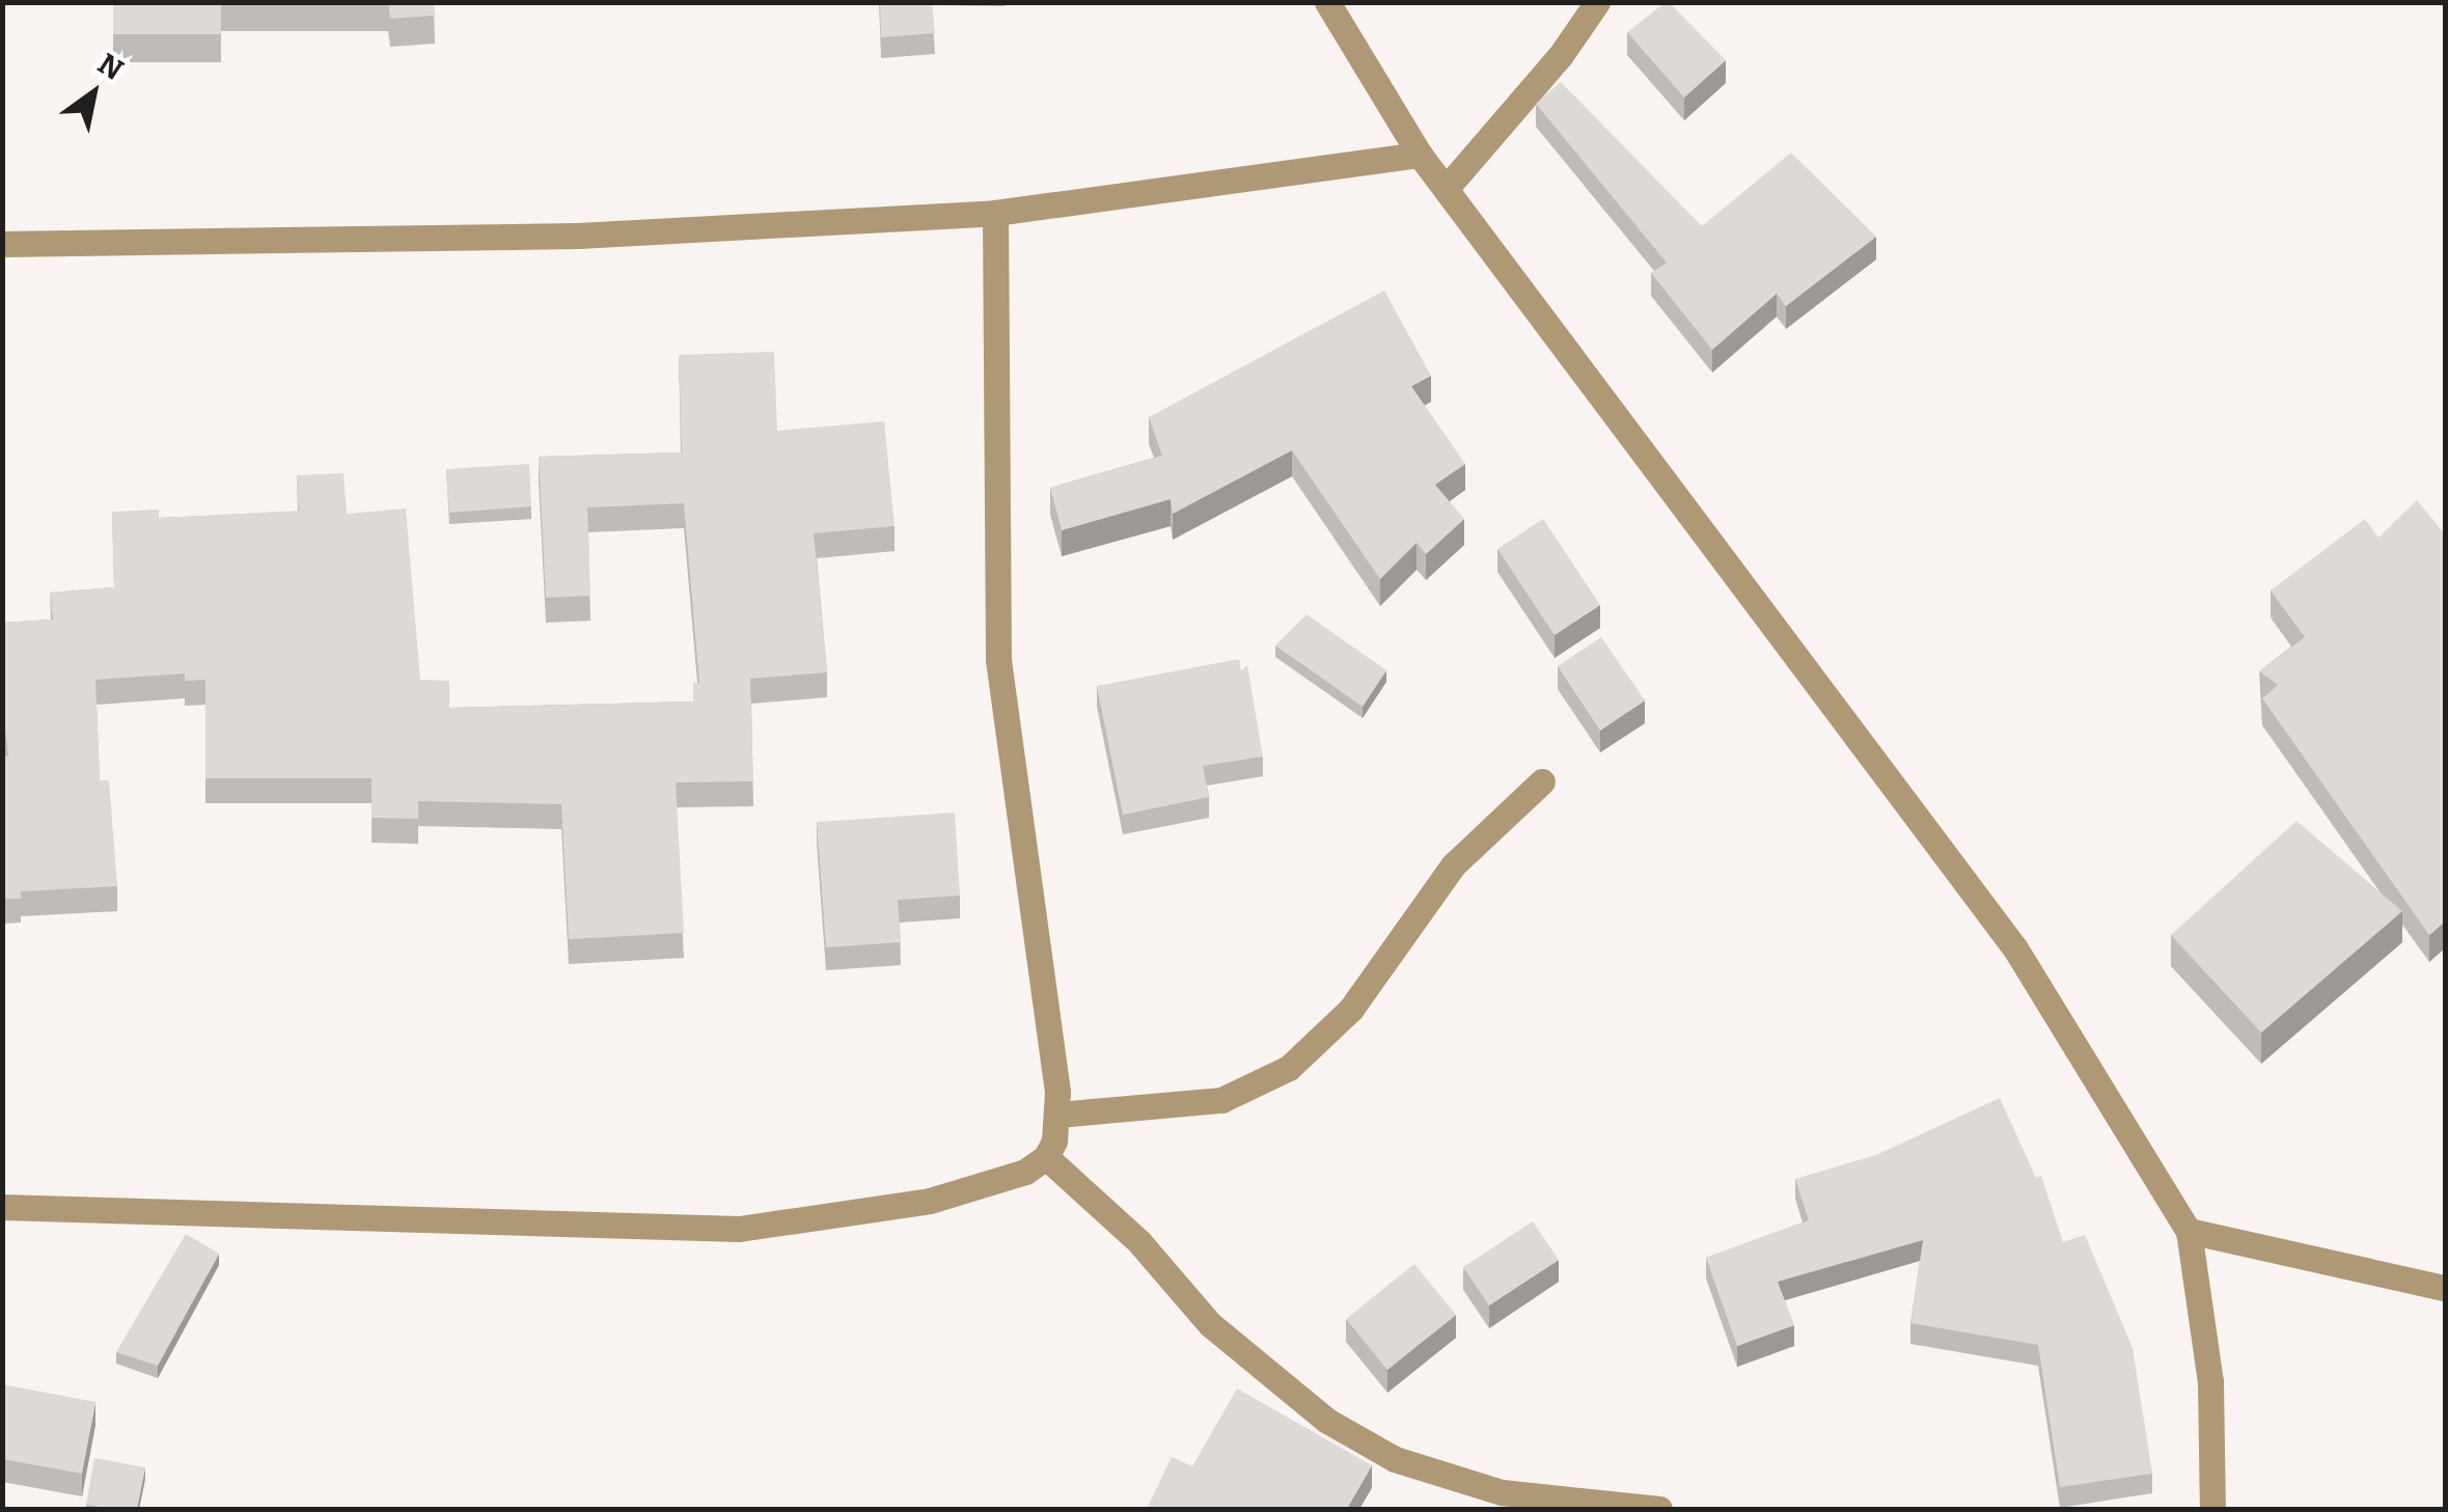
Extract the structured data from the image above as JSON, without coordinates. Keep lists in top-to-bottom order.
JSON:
{
  "north": "top right"
}
